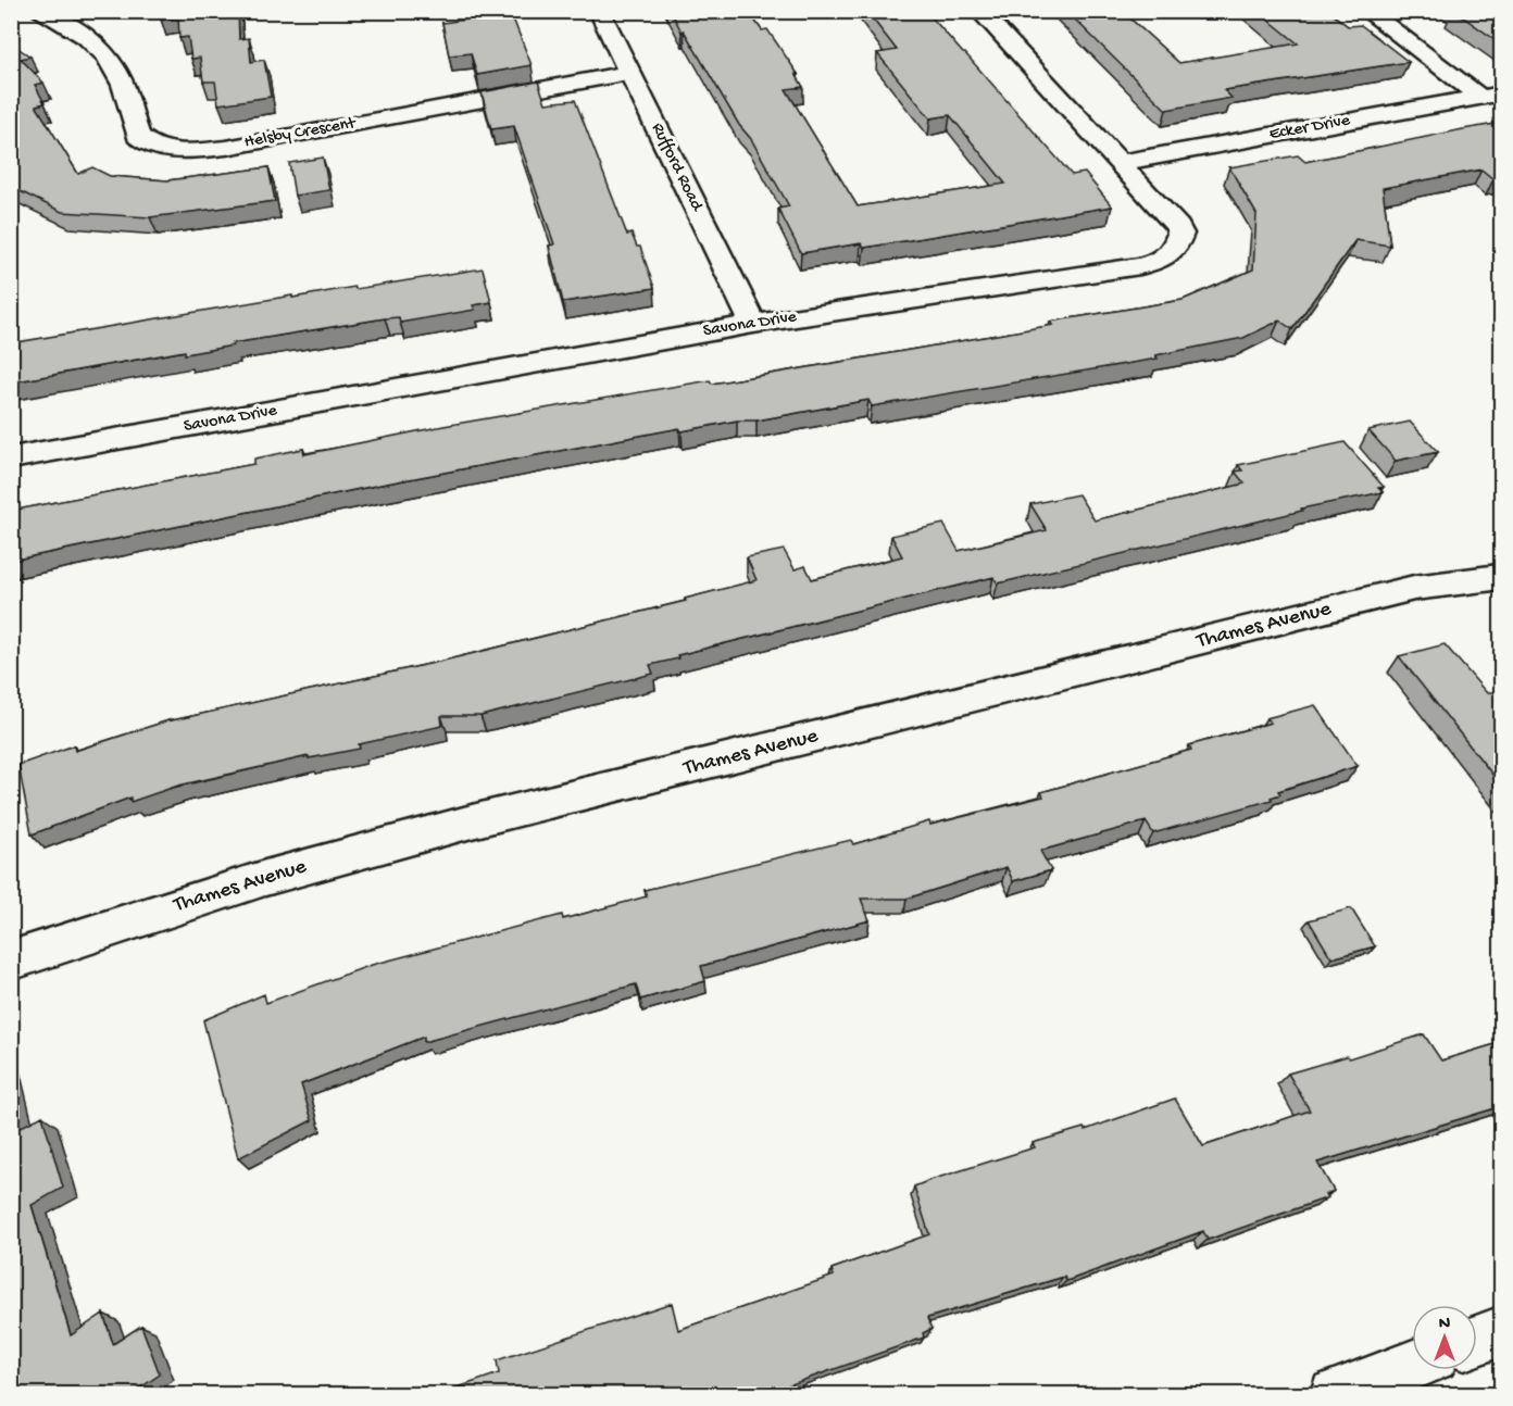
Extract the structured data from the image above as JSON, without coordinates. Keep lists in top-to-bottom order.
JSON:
{
  "streets": {
    "street": [
      "Ecker Drive",
      "Helsby Crescent",
      "Rufford Road",
      "Savona Drive",
      "Thames Avenue"
    ]
  },
  "crossings": [
    ["Ecker Drive", "Savona Drive"],
    ["Helsby Crescent", "Rufford Road"],
    ["Rufford Road", "Savona Drive"]
  ],
  "north": "top"
}
